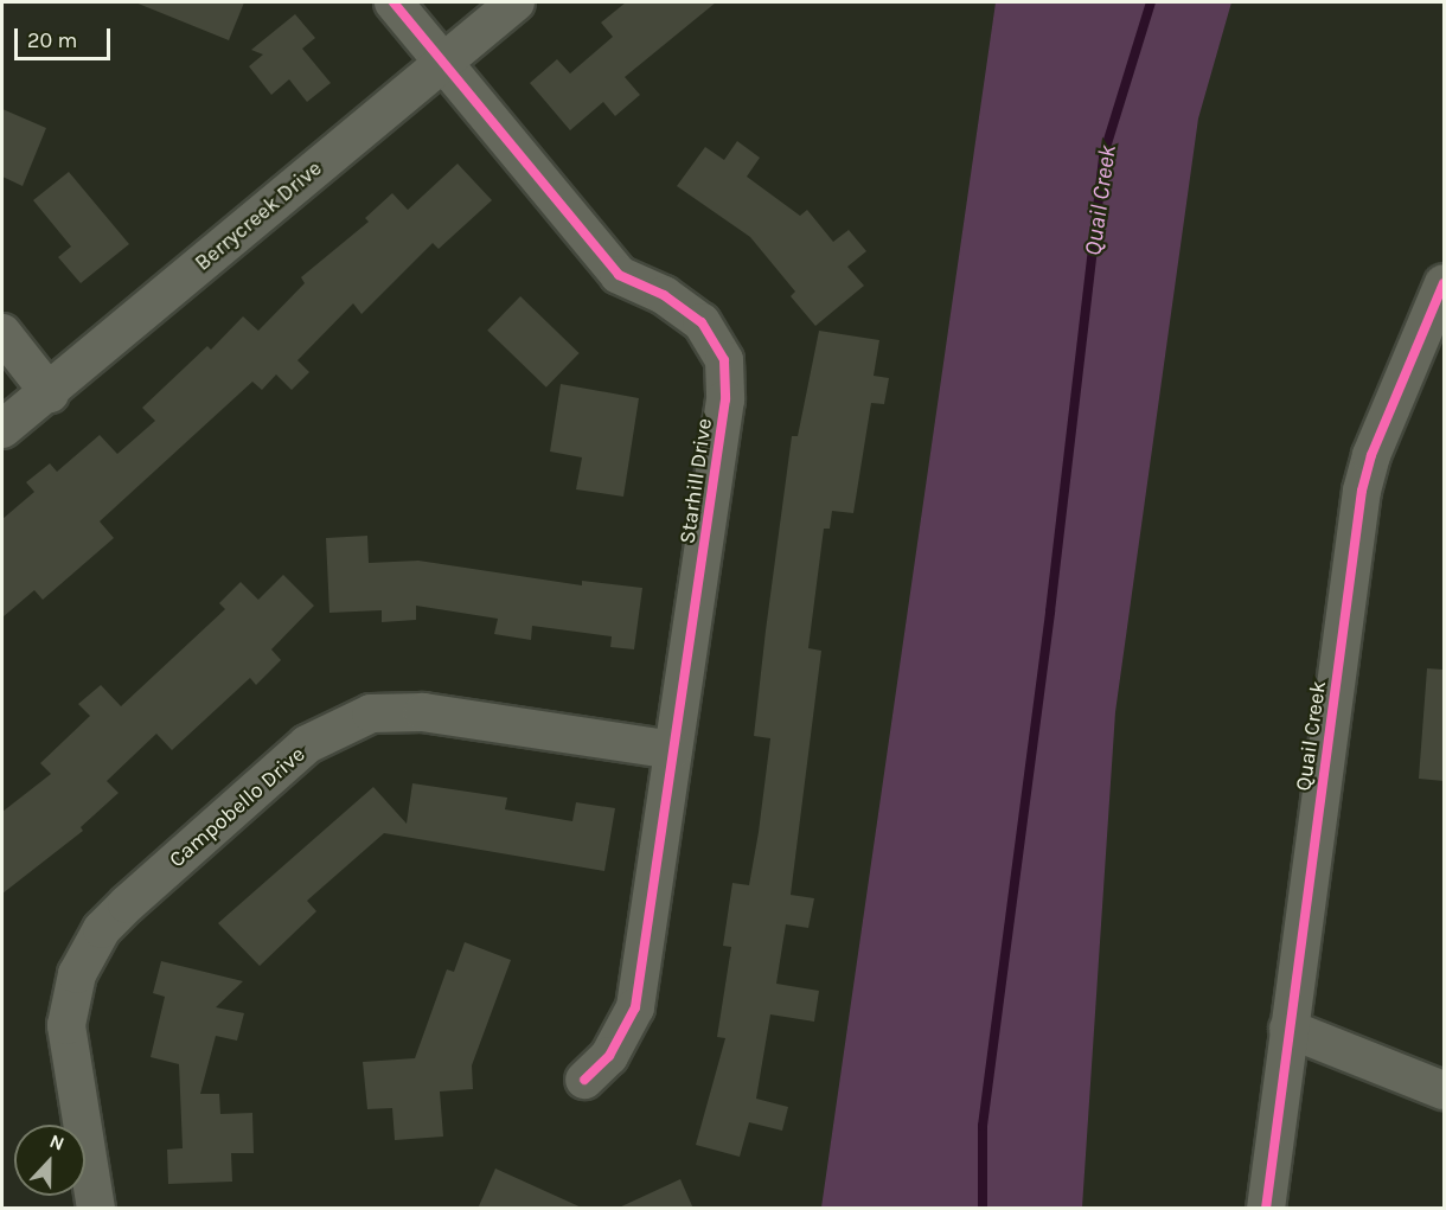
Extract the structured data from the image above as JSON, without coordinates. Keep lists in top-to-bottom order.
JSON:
{
  "streets": {
    "street": [
      "Berrycreek Drive",
      "Starhill Drive",
      "Quail Creek",
      "Campobello Drive"
    ]
  },
  "crossings": [
    ["Berrycreek Drive", "Starhill Drive"],
    ["Starhill Drive", "Campobello Drive"]
  ],
  "water": ["Quail Creek"],
  "scale_bar": "20 m",
  "north": "top"
}
